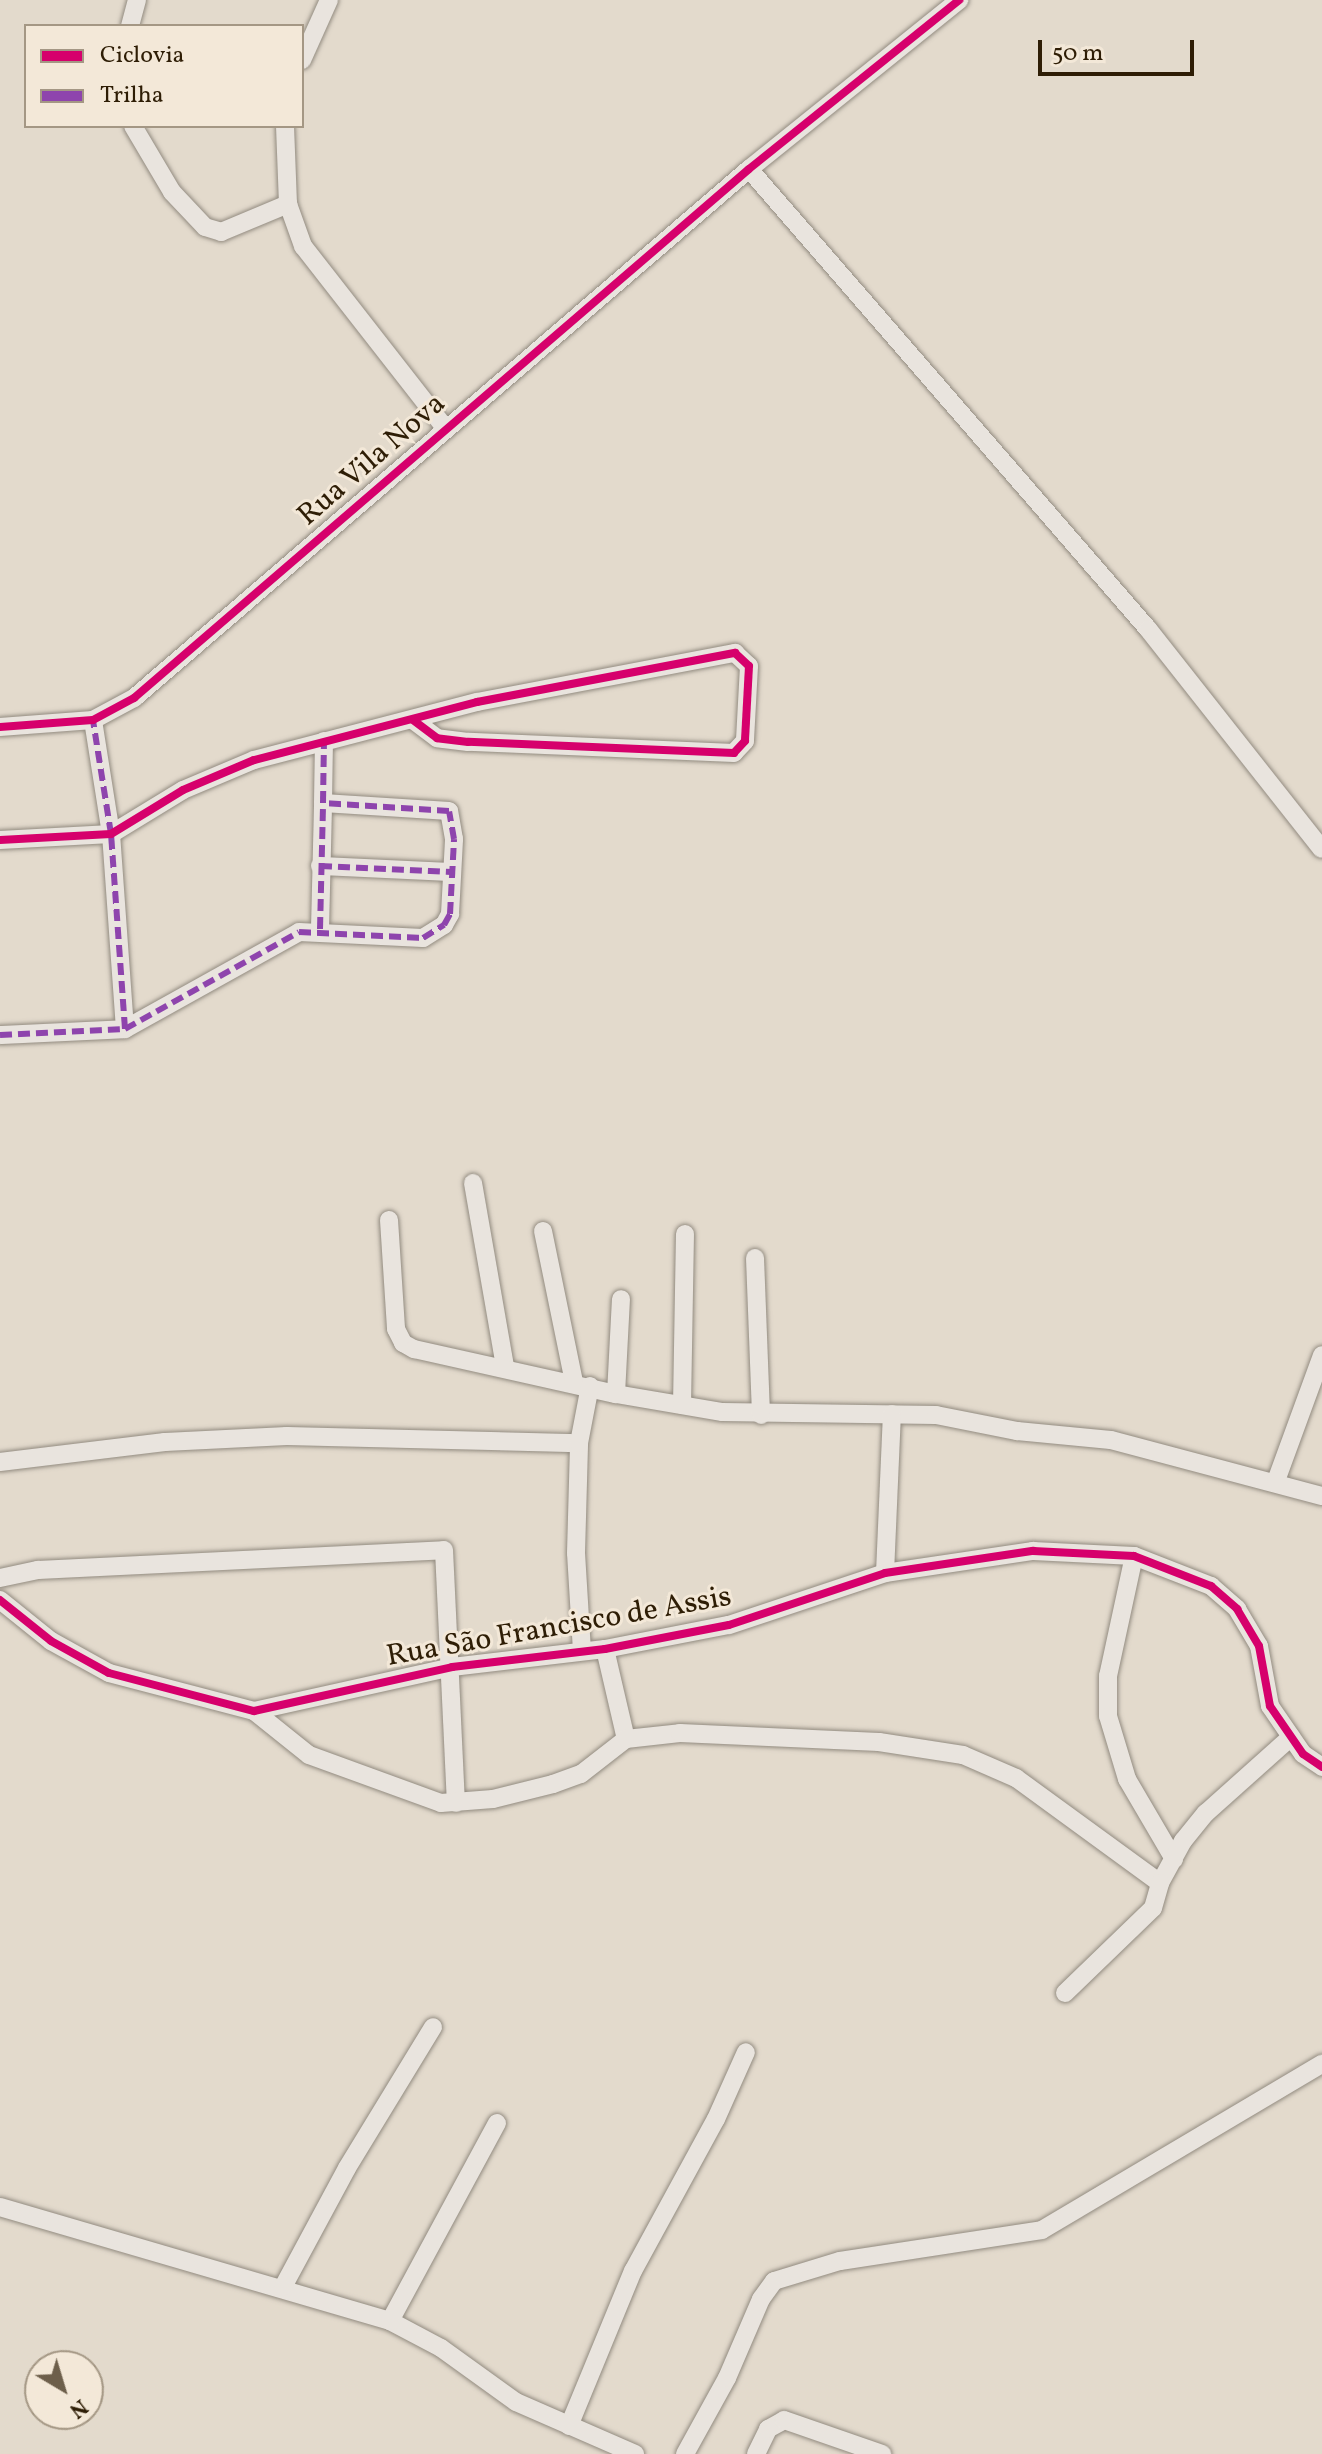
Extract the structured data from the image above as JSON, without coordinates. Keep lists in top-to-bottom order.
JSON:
{
  "streets": {
    "street": ["Rua Vila Nova", "Rua São Francisco de Assis"]
  },
  "legend": ["Ciclovia", "Trilha"],
  "scale_bar": "50 m",
  "north": "bottom right"
}
